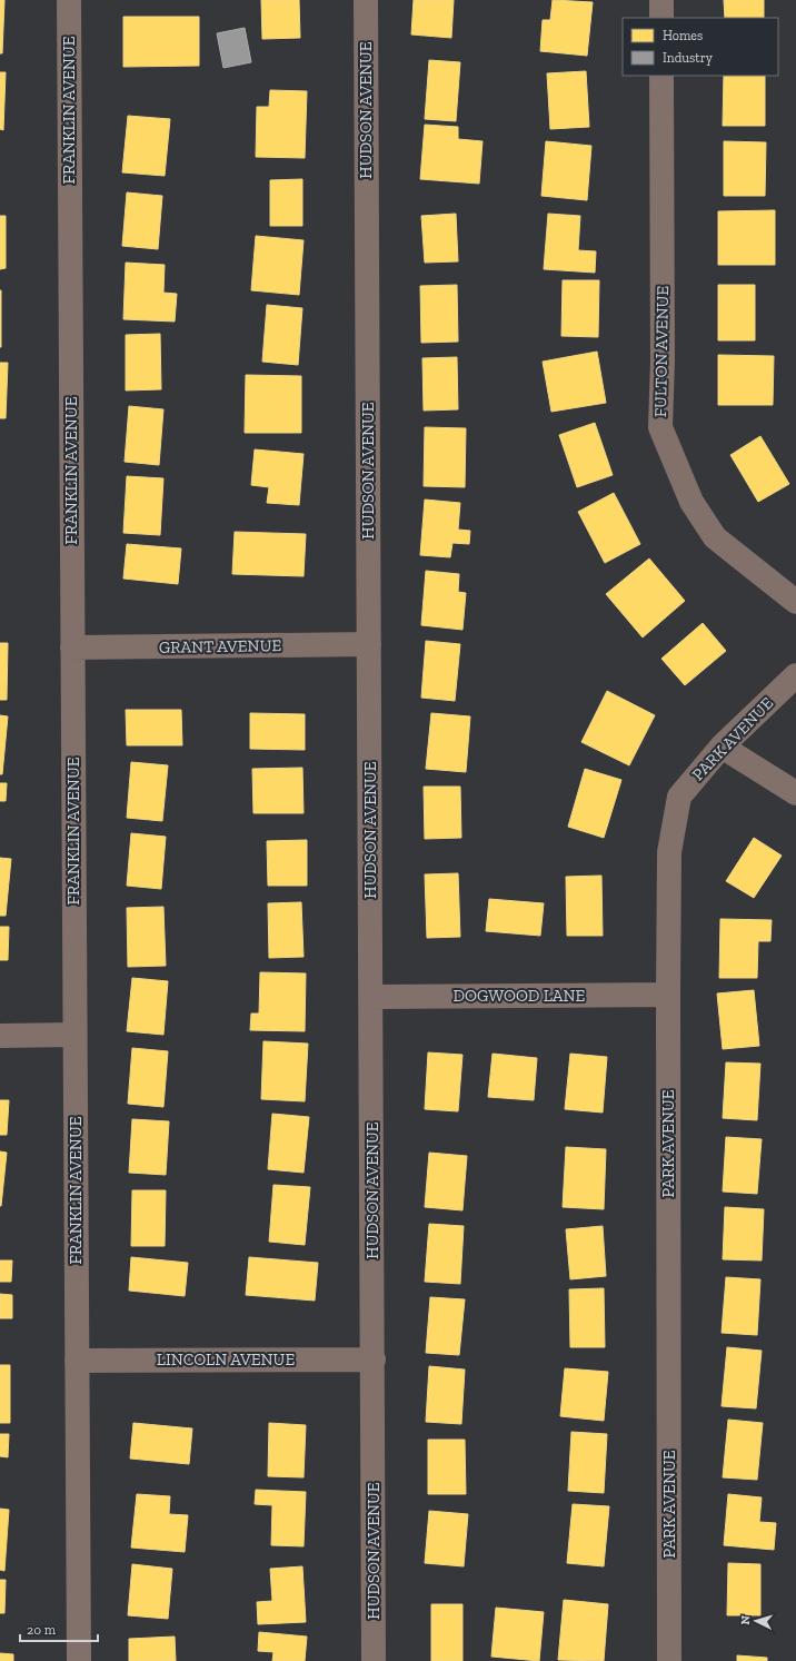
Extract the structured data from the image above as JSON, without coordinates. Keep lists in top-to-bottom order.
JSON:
{
  "streets": {
    "street": [
      "FRANKLIN AVENUE",
      "HUDSON AVENUE",
      "FULTON AVENUE",
      "GRANT AVENUE",
      "PARK AVENUE",
      "DOGWOOD LANE",
      "LINCOLN AVENUE"
    ]
  },
  "crossings": [
    ["FRANKLIN AVENUE", "GRANT AVENUE"],
    ["FRANKLIN AVENUE", "LINCOLN AVENUE"],
    ["HUDSON AVENUE", "GRANT AVENUE"],
    ["HUDSON AVENUE", "DOGWOOD LANE"],
    ["HUDSON AVENUE", "LINCOLN AVENUE"],
    ["PARK AVENUE", "DOGWOOD LANE"]
  ],
  "legend": ["Homes", "Industry"],
  "scale_bar": "20 m",
  "north": "left"
}
